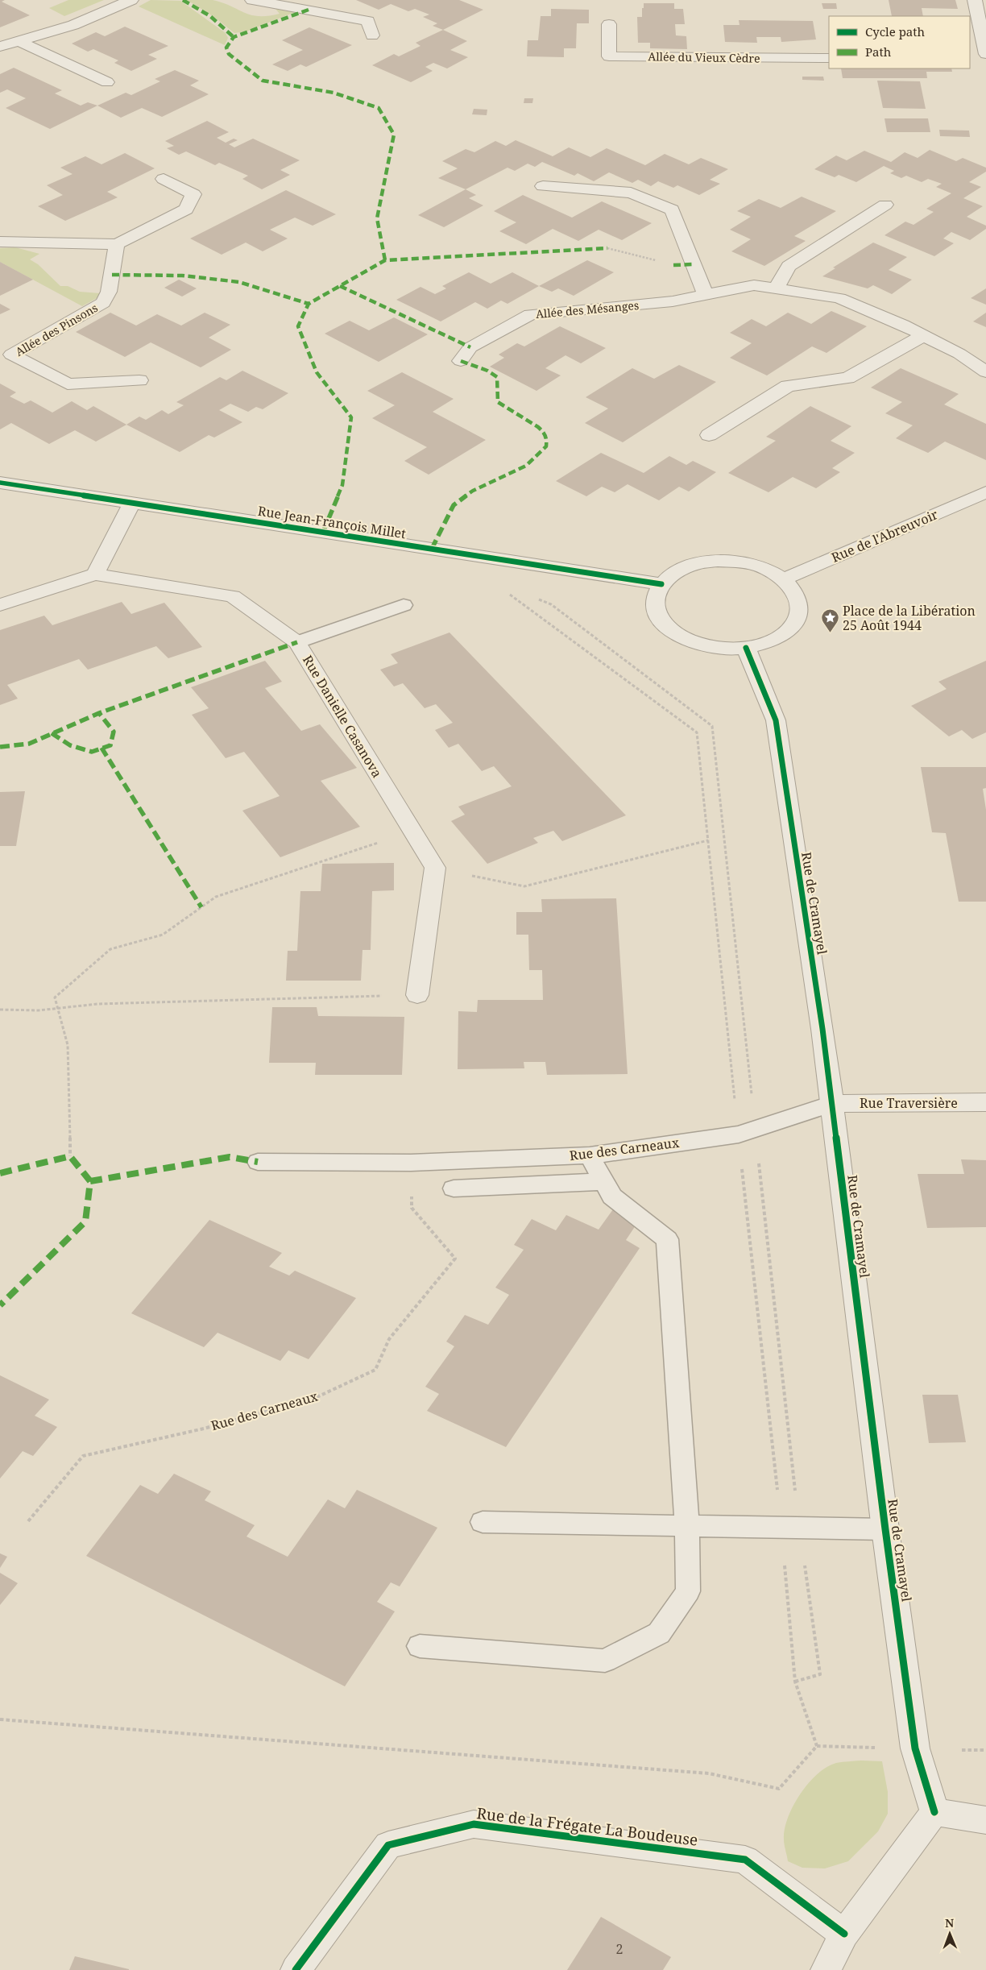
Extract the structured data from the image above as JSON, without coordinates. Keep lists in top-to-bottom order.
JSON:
{
  "streets": {
    "street": [
      "Allée du Vieux Cèdre",
      "Allée des Mésanges",
      "Allée des Pinsons",
      "Rue Jean-François Millet",
      "Rue de l'Abreuvoir",
      "Rue Danielle Casanova",
      "Rue de Cramayel",
      "Rue Traversière",
      "Rue de la Frégate La Boudeuse"
    ],
    "lane": ["Rue des Carneaux"]
  },
  "crossings": [
    ["Rue Jean-François Millet", "Rue de l'Abreuvoir"],
    ["Rue Jean-François Millet", "Rue de Cramayel"],
    ["Rue de l'Abreuvoir", "Rue de Cramayel"],
    ["Rue de Cramayel", "Rue Traversière"],
    ["Rue de Cramayel", "Rue des Carneaux"],
    ["Rue Traversière", "Rue des Carneaux"]
  ],
  "places": {
    "place": ["Place de la Libération 25 Août 1944"]
  },
  "house_numbers": ["2"],
  "legend": ["Cycle path", "Path"],
  "north": "top"
}
